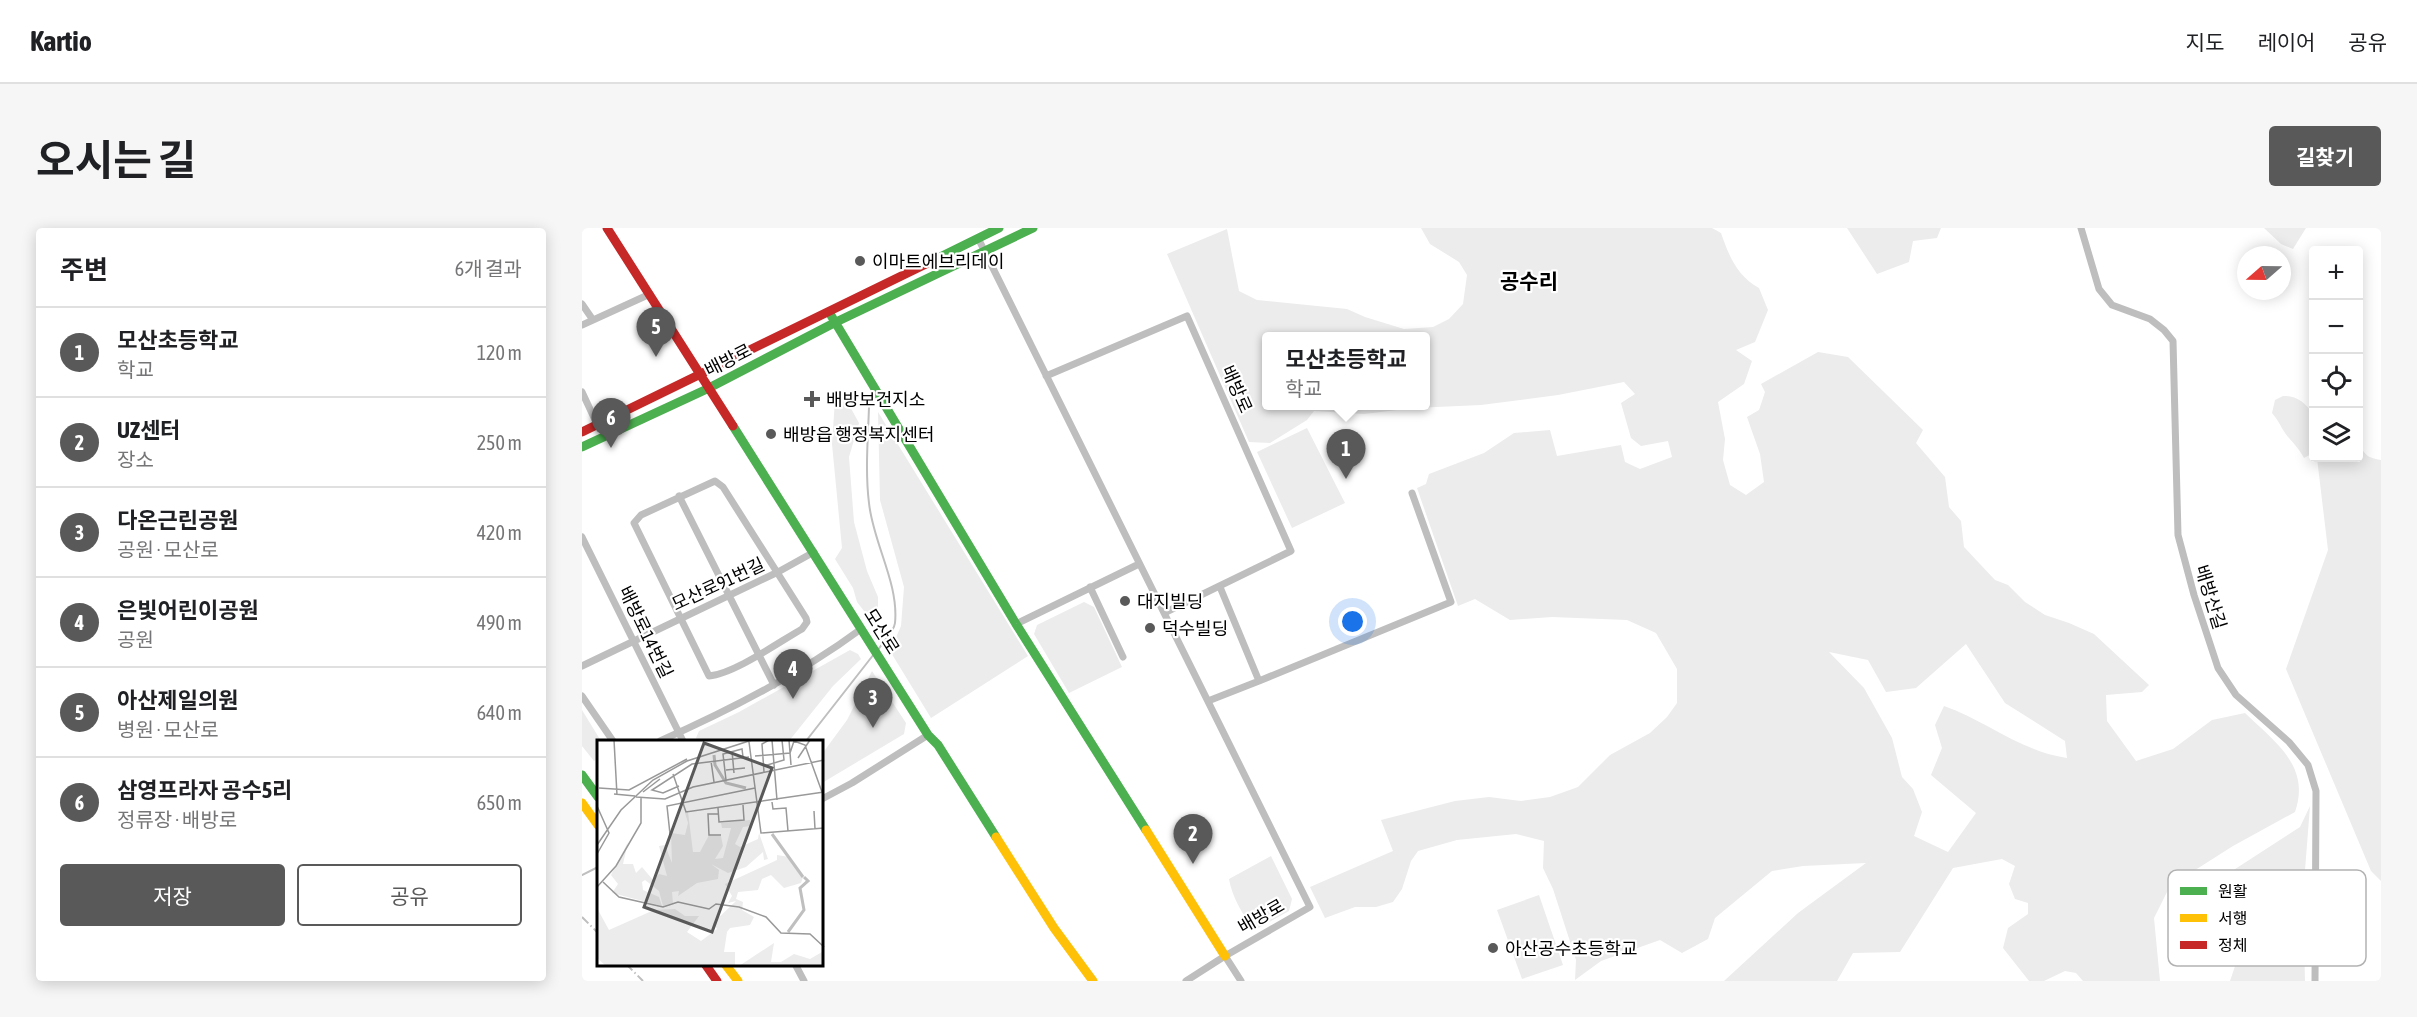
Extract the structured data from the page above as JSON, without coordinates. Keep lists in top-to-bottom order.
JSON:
{
  "streets": {
    "main road": ["배방로", "모산로"],
    "street": ["모산로91번길", "배방산길", "배방로14번길"]
  },
  "crossings": [
    ["배방로", "모산로"],
    ["모산로91번길", "모산로"],
    ["모산로91번길", "배방로14번길"]
  ],
  "districts": ["공수리"],
  "places": {
    "other": [
      "이마트에브리데이",
      "배방읍 행정복지센터",
      "대지빌딩",
      "덕수빌딩",
      "아산공수초등학교"
    ],
    "health": ["배방보건지소"]
  },
  "legend": ["원활", "서행", "정체"],
  "north": "left",
  "page": {
    "header": "Kartio",
    "nav": ["지도", "레이어", "공유"],
    "title": "오시는 길",
    "buttons": [
      "길찾기",
      ["저장", "공유"]
    ],
    "heading": ["주변", "6개 결과"],
    "map_buttons": ["+", "−"],
    "list": [
      {
        "mark": "1",
        "name": "모산초등학교",
        "note": "학교",
        "value": "120 m"
      },
      {
        "mark": "2",
        "name": "UZ센터",
        "note": "장소",
        "value": "250 m"
      },
      {
        "mark": "3",
        "name": "다온근린공원",
        "note": "공원 · 모산로",
        "value": "420 m"
      },
      {
        "mark": "4",
        "name": "은빛어린이공원",
        "note": "공원",
        "value": "490 m"
      },
      {
        "mark": "5",
        "name": "아산제일의원",
        "note": "병원 · 모산로",
        "value": "640 m"
      },
      {
        "mark": "6",
        "name": "삼영프라자 공수5리",
        "note": "정류장 · 배방로",
        "value": "650 m"
      }
    ],
    "pins": [
      "5",
      "6",
      "1",
      "4",
      "3",
      "2"
    ],
    "popup": ["모산초등학교", "학교"]
  }
}
